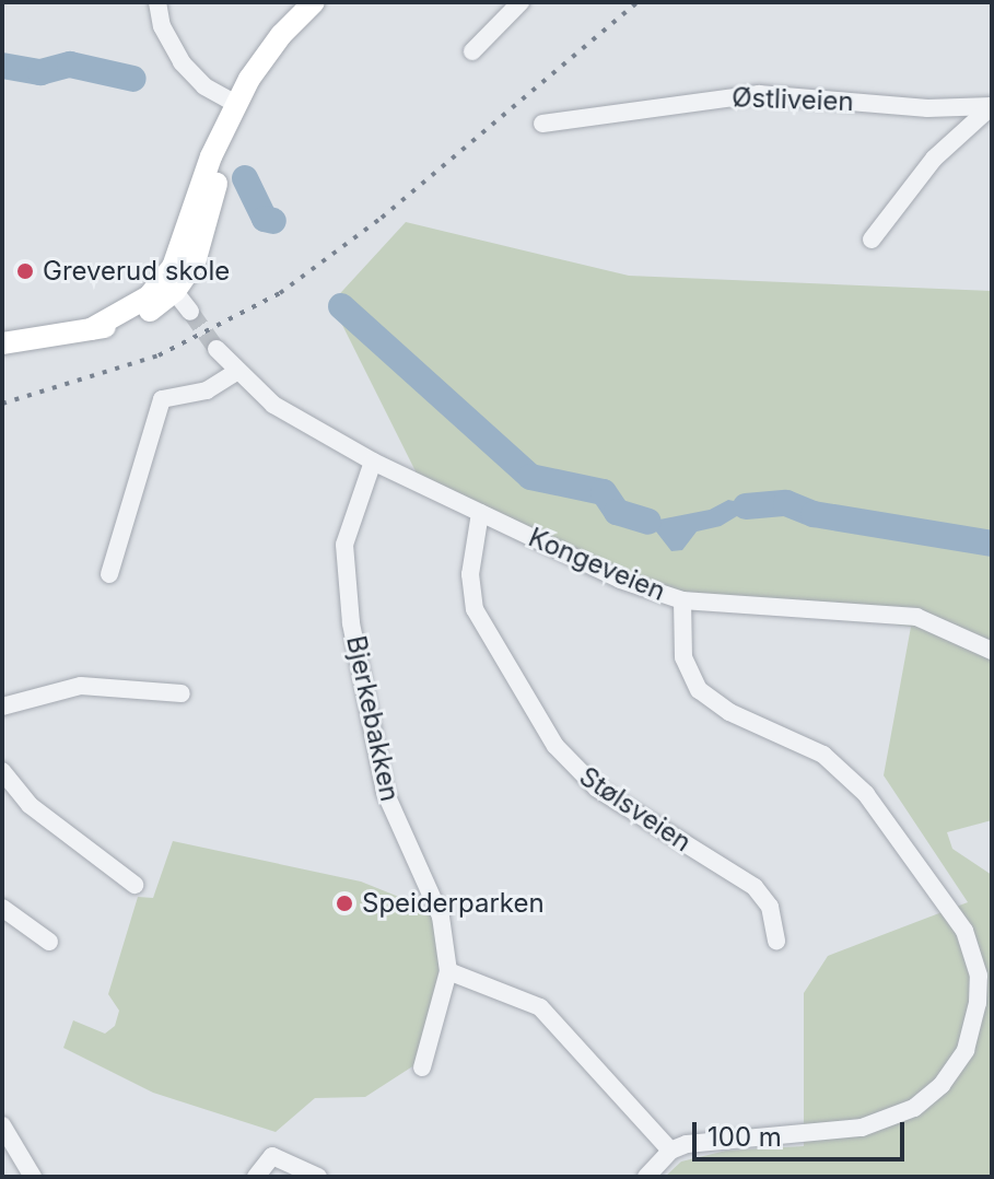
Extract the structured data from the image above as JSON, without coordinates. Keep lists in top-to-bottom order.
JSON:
{
  "streets": {
    "street": [
      "Østliveien",
      "Kongeveien",
      "Bjerkebakken",
      "Stølsveien"
    ]
  },
  "crossings": [
    ["Kongeveien", "Bjerkebakken"],
    ["Kongeveien", "Stølsveien"]
  ],
  "places": ["Greverud skole", "Speiderparken"],
  "scale_bar": "100 m"
}
